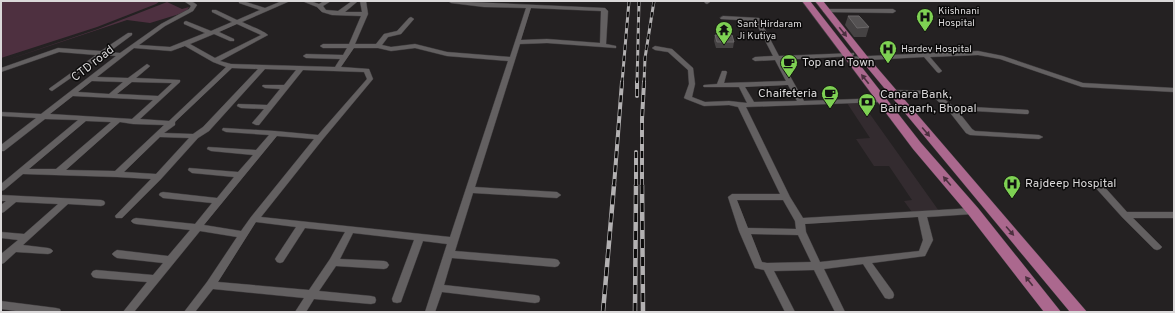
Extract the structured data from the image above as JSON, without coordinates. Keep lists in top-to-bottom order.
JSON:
{
  "streets": {
    "street": ["CTD road"]
  },
  "places": {
    "hospital": ["Kiishnani Hospital", "Hardev Hospital", "Rajdeep Hospital"],
    "temple": ["Sant Hirdaram Ji Kutiya"],
    "cafe": ["Top and Town", "Chaifeteria"],
    "bank": ["Canara Bank, Bairagarh, Bhopal"]
  }
}
